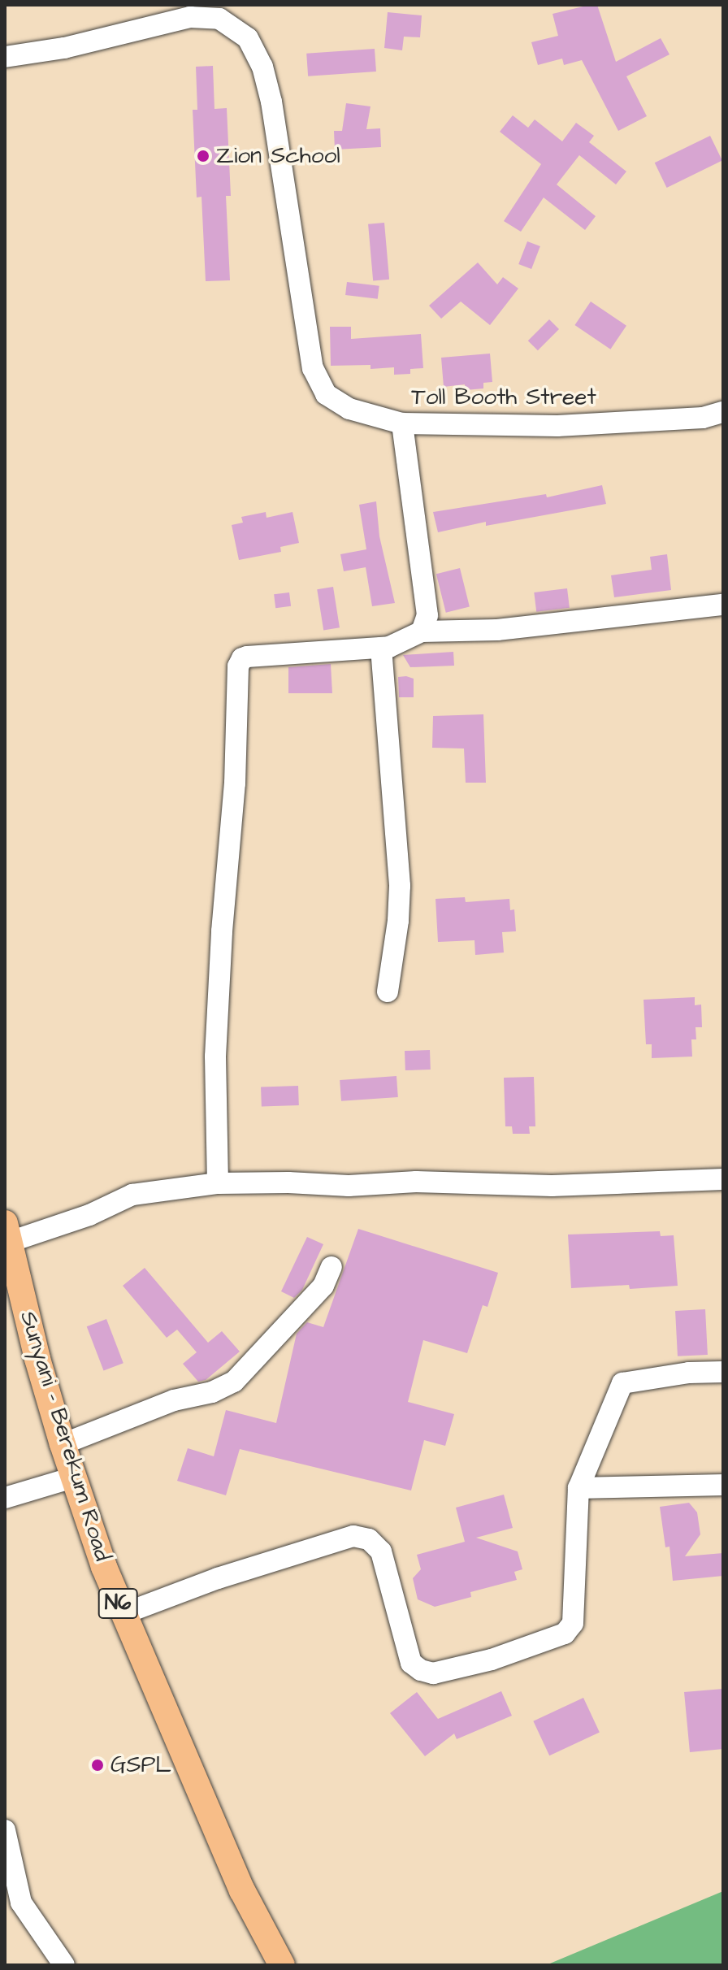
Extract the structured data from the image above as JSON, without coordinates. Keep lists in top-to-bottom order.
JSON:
{
  "streets": {
    "main road": ["Sunyani - Berekum Road", "N6"],
    "street": ["Toll Booth Street"]
  },
  "places": ["Zion School", "GSPL"]
}
